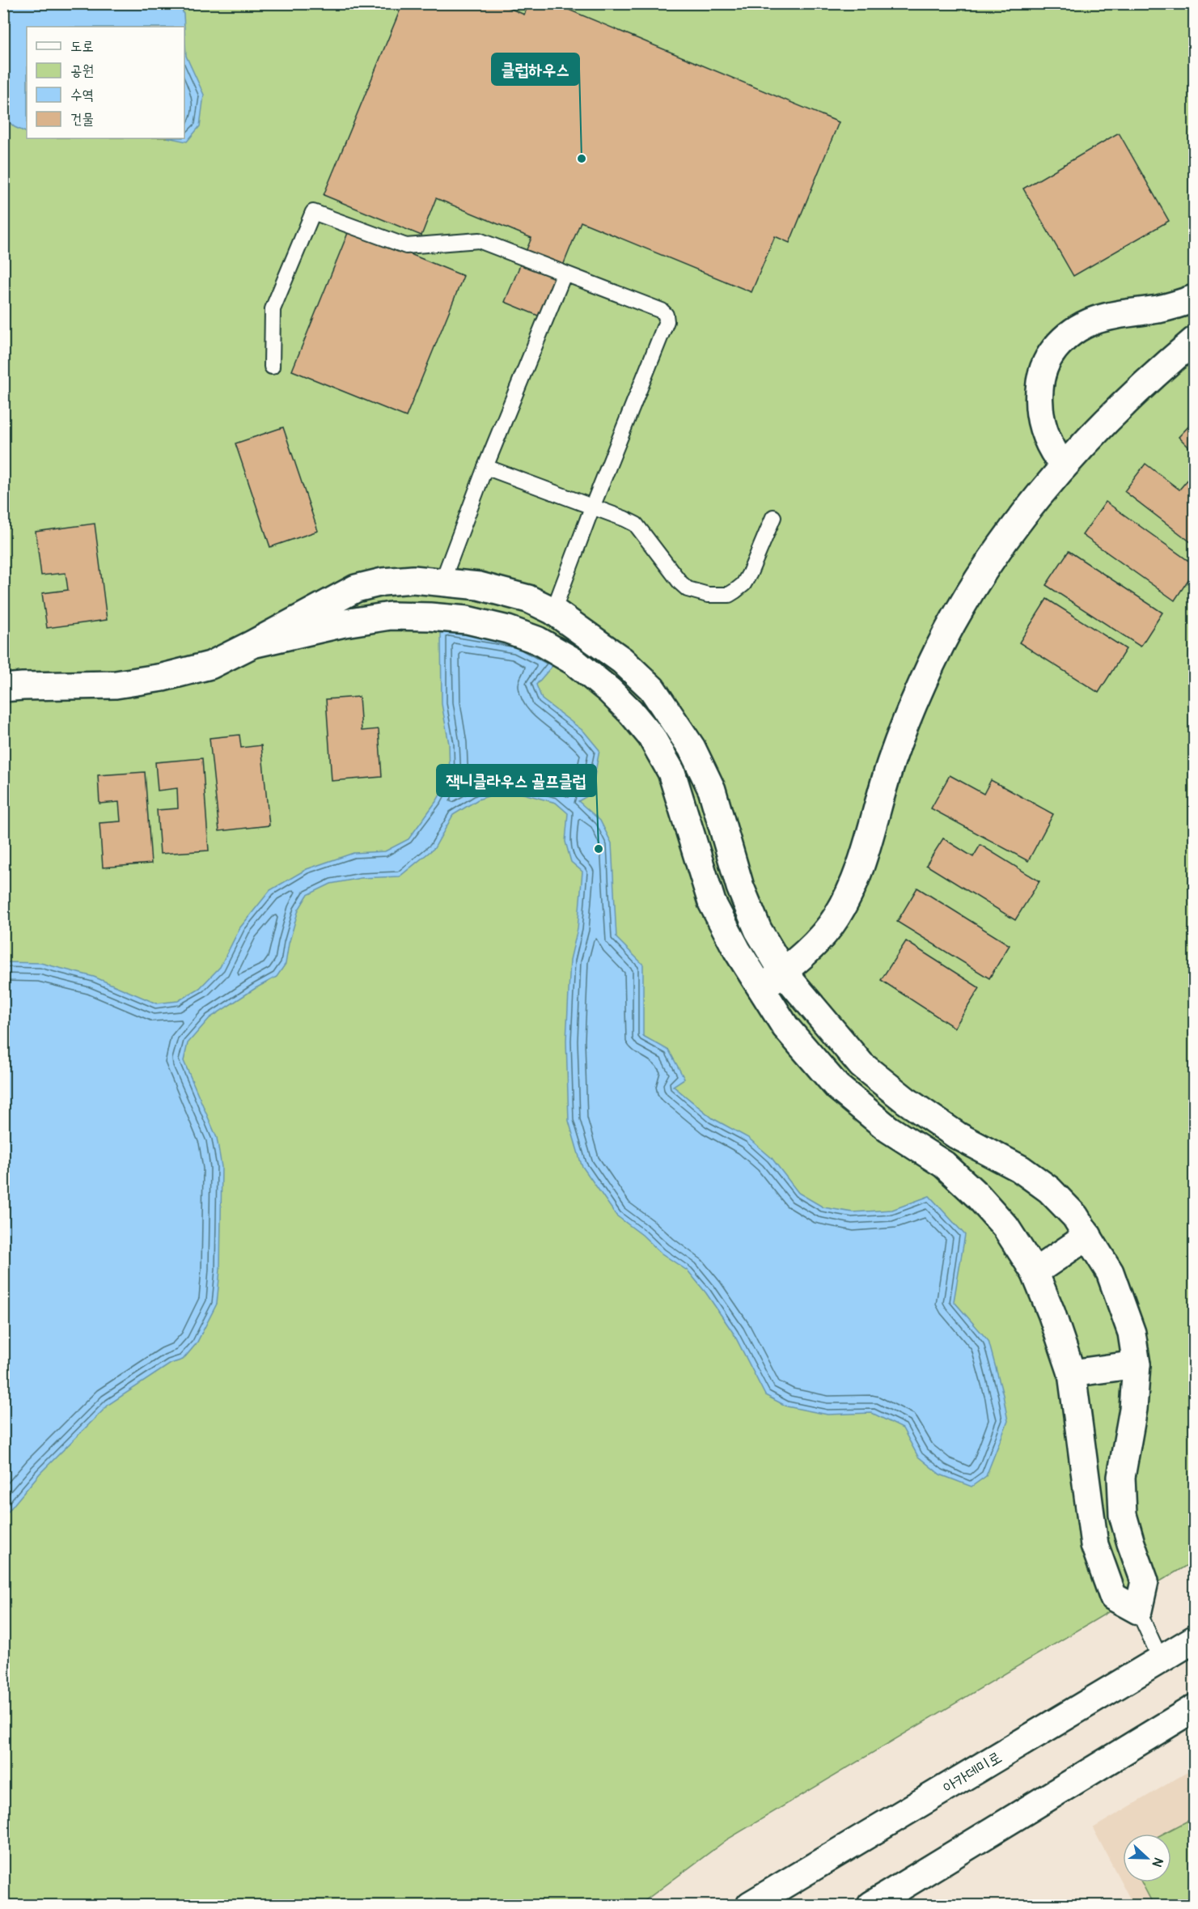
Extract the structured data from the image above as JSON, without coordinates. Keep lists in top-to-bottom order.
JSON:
{
  "streets": {
    "street": ["아카데미로"]
  },
  "places": ["클럽하우스", "잭니클라우스 골프클럽"],
  "legend": [
    "도로",
    "공원",
    "수역",
    "건물"
  ],
  "north": "right"
}
